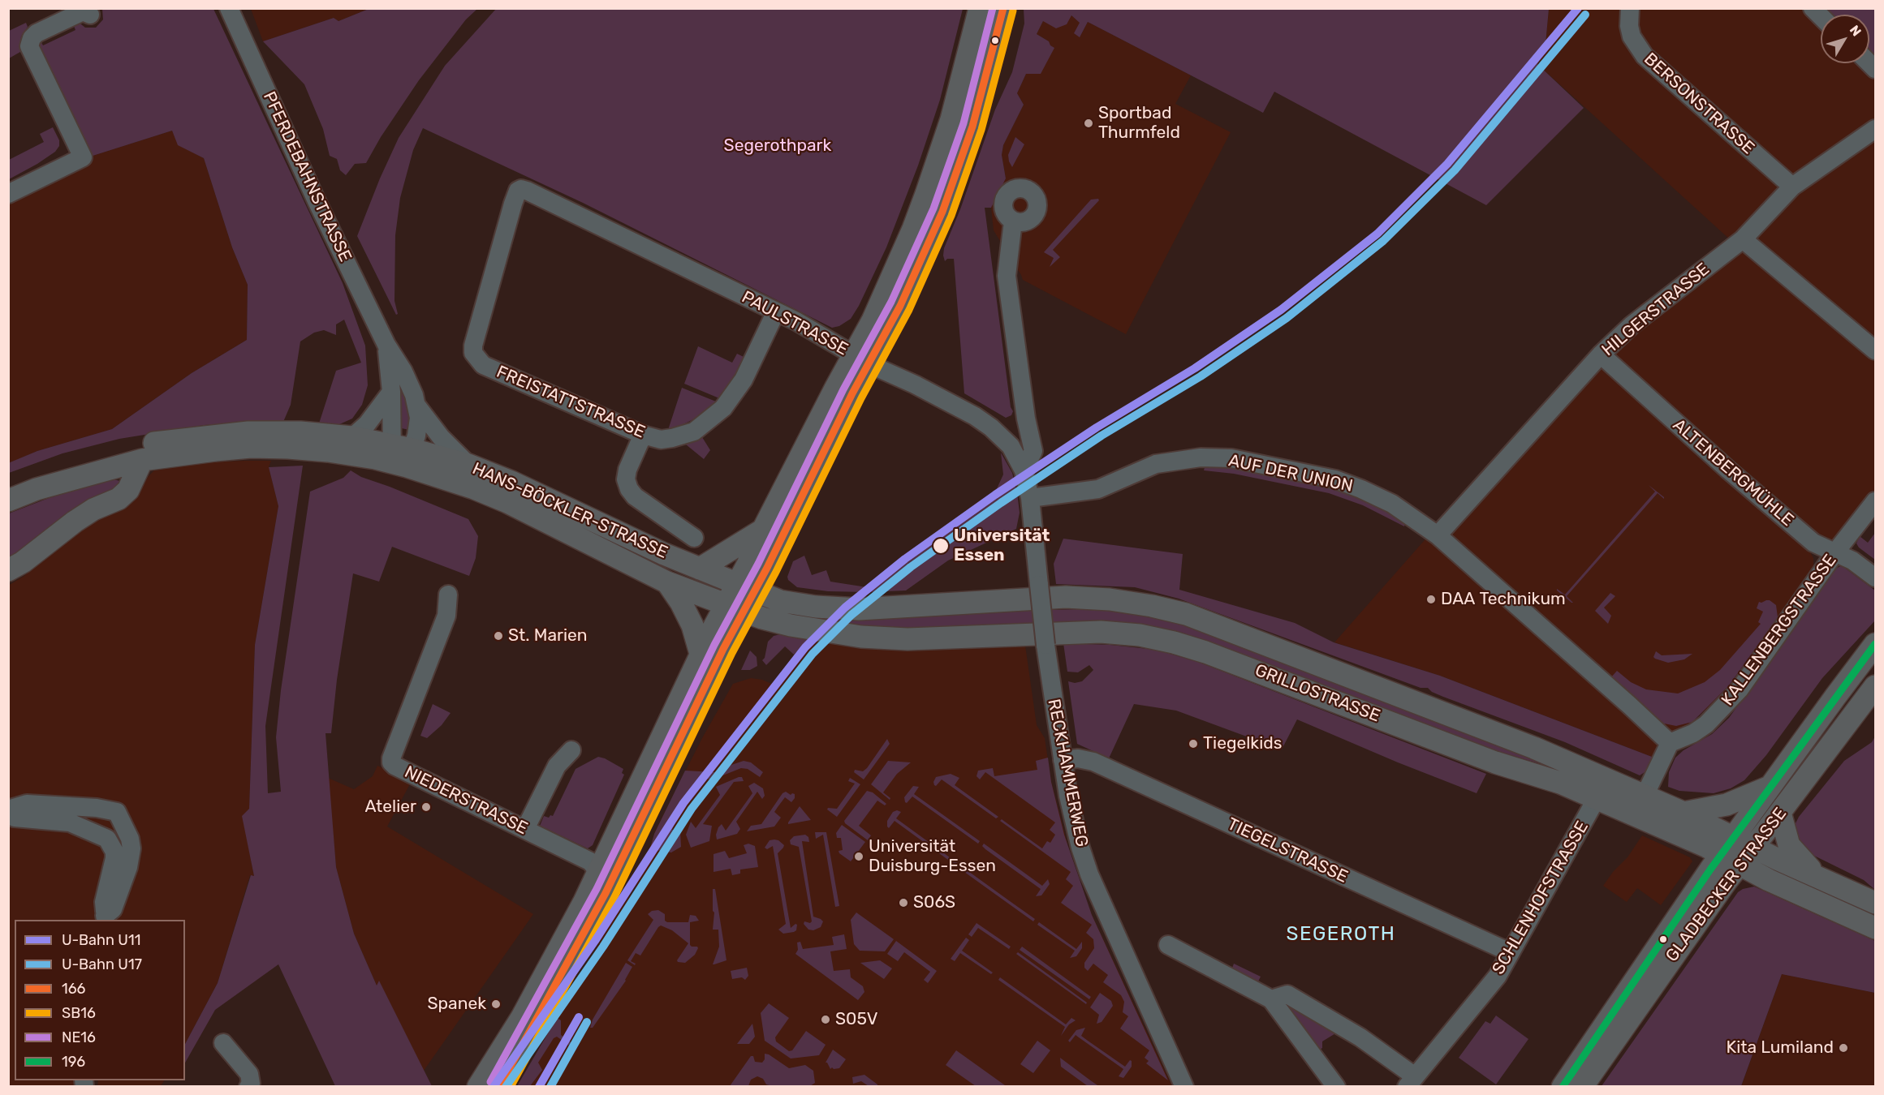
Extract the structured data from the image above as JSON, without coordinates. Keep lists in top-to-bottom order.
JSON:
{
  "streets": {
    "main road": ["HANS-BÖCKLER-STRASSE", "GRILLOSTRASSE", "GLADBECKER STRASSE"],
    "street": [
      "BERSONSTRASSE",
      "PFERDEBAHNSTRASSE",
      "HILGERSTRASSE",
      "PAULSTRASSE",
      "FREISTATTSTRASSE",
      "ALTENBERGMÜHLE",
      "AUF DER UNION",
      "KALLENBERGSTRASSE",
      "RECKHAMMERWEG",
      "NIEDERSTRASSE",
      "TIEGELSTRASSE",
      "SCHLENHOFSTRASSE"
    ]
  },
  "crossings": [
    ["BERSONSTRASSE", "HILGERSTRASSE"],
    ["PFERDEBAHNSTRASSE", "HANS-BÖCKLER-STRASSE"],
    ["HILGERSTRASSE", "ALTENBERGMÜHLE"],
    ["HILGERSTRASSE", "AUF DER UNION"],
    ["PAULSTRASSE", "FREISTATTSTRASSE"],
    ["PAULSTRASSE", "AUF DER UNION"],
    ["PAULSTRASSE", "RECKHAMMERWEG"],
    ["ALTENBERGMÜHLE", "KALLENBERGSTRASSE"],
    ["AUF DER UNION", "KALLENBERGSTRASSE"],
    ["AUF DER UNION", "RECKHAMMERWEG"],
    ["HANS-BÖCKLER-STRASSE", "GRILLOSTRASSE"],
    ["GRILLOSTRASSE", "GLADBECKER STRASSE"],
    ["GRILLOSTRASSE", "SCHLENHOFSTRASSE"],
    ["RECKHAMMERWEG", "TIEGELSTRASSE"],
    ["TIEGELSTRASSE", "SCHLENHOFSTRASSE"]
  ],
  "districts": ["SEGEROTH"],
  "parks": ["Segerothpark"],
  "places": [
    "Sportbad Thurmfeld",
    "Universität Essen",
    "DAA Technikum",
    "St. Marien",
    "Tiegelkids",
    "Atelier",
    "Universität Duisburg-Essen",
    "S06S",
    "Spanek",
    "S05V",
    "Kita Lumiland"
  ],
  "lines": [
    "metro line U11",
    "transit line 166",
    "transit line NE16",
    "transit line SB16",
    "metro line U17",
    "transit line 196"
  ],
  "legend": [
    "U-Bahn U11",
    "U-Bahn U17",
    "166",
    "SB16",
    "NE16",
    "196"
  ],
  "north": "top right"
}
